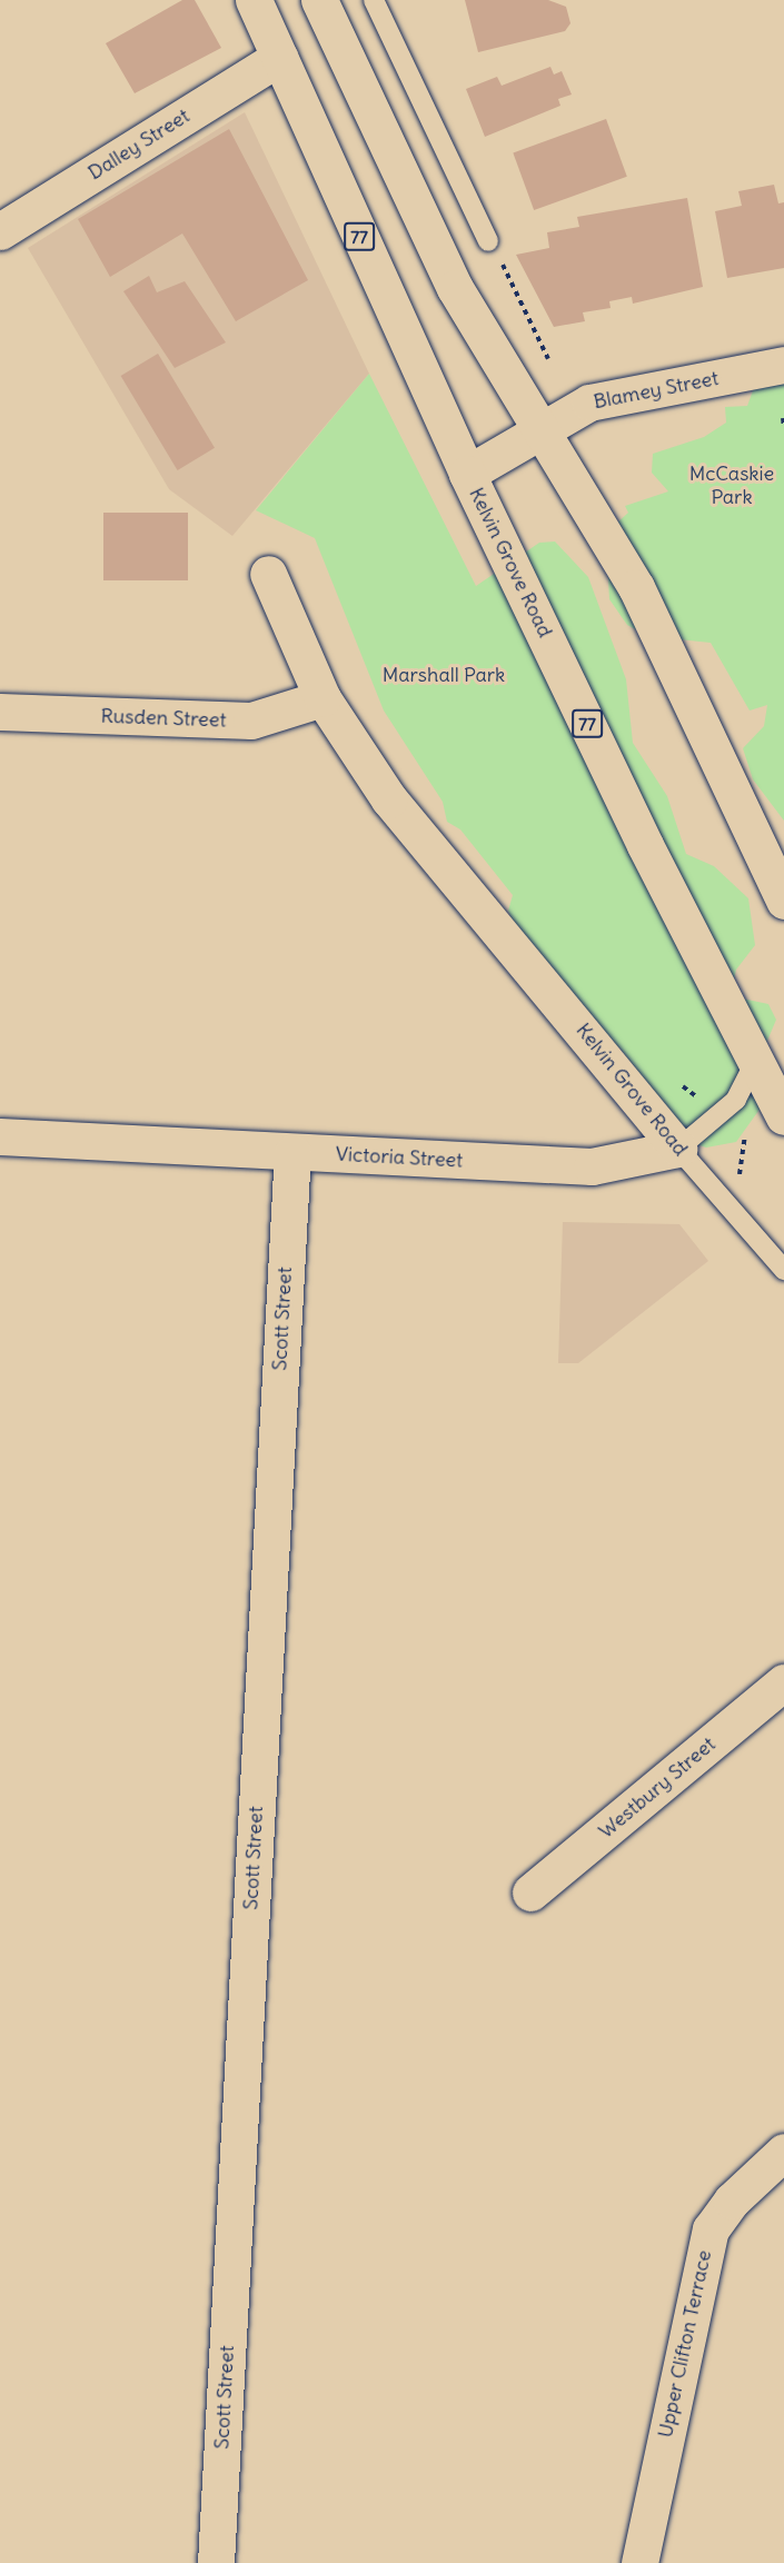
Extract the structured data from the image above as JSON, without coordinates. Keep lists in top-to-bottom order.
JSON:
{
  "streets": {
    "street": [
      "Dalley Street",
      "77",
      "Blamey Street",
      "Kelvin Grove Road",
      "Rusden Street",
      "Victoria Street",
      "Scott Street",
      "Westbury Street",
      "Upper Clifton Terrace"
    ]
  },
  "crossings": [
    ["Dalley Street", "Kelvin Grove Road"],
    ["Blamey Street", "Kelvin Grove Road"],
    ["Kelvin Grove Road", "Rusden Street"],
    ["Kelvin Grove Road", "Victoria Street"],
    ["Victoria Street", "Scott Street"]
  ],
  "parks": ["McCaskie Park", "Marshall Park"]
}
